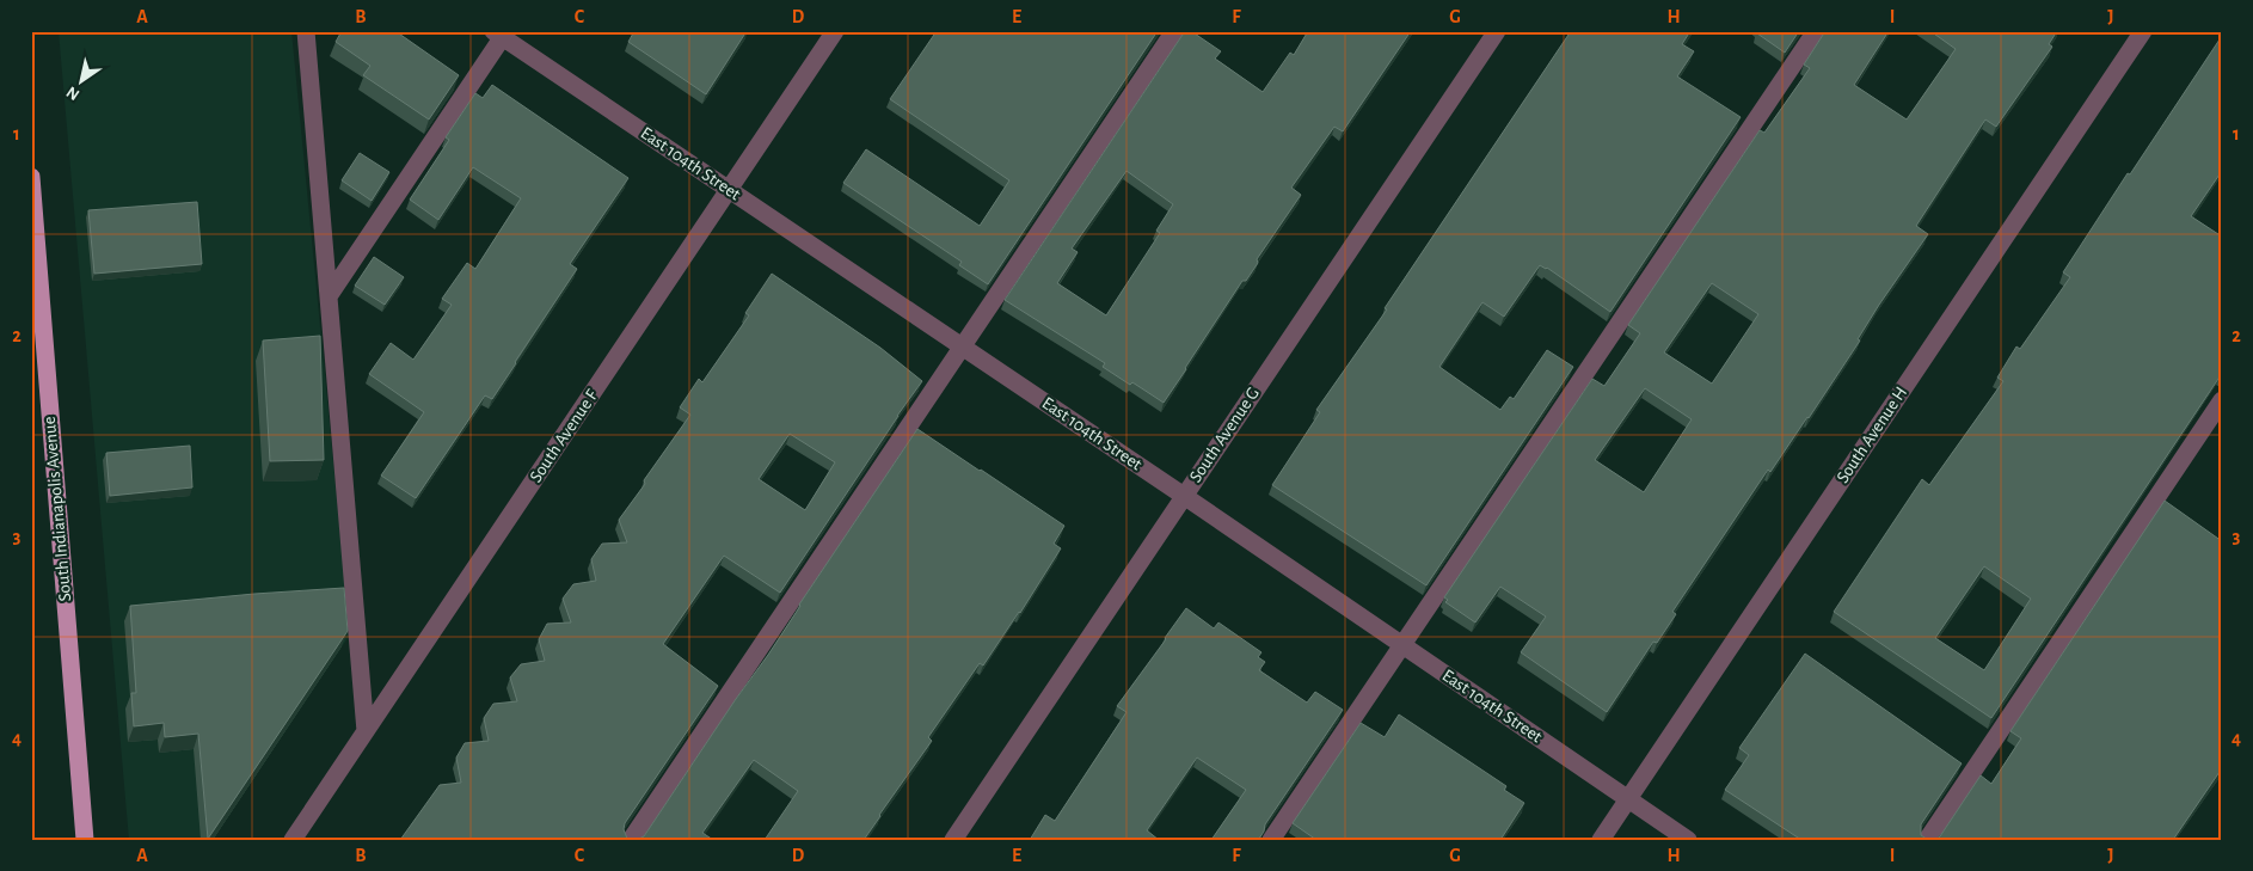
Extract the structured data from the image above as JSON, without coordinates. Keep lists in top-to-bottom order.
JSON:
{
  "streets": {
    "main road": ["South Indianapolis Avenue"],
    "street": [
      "East 104th Street",
      "South Avenue G",
      "South Avenue H",
      "South Avenue F"
    ]
  },
  "crossings": [
    ["East 104th Street", "South Avenue G"],
    ["East 104th Street", "South Avenue H"],
    ["East 104th Street", "South Avenue F"]
  ],
  "north": "bottom left",
  "grid": {
    "columns": [
      "A",
      "B",
      "C",
      "D",
      "E",
      "F",
      "G",
      "H",
      "I",
      "J"
    ],
    "rows": [
      "1",
      "2",
      "3",
      "4"
    ]
  }
}
